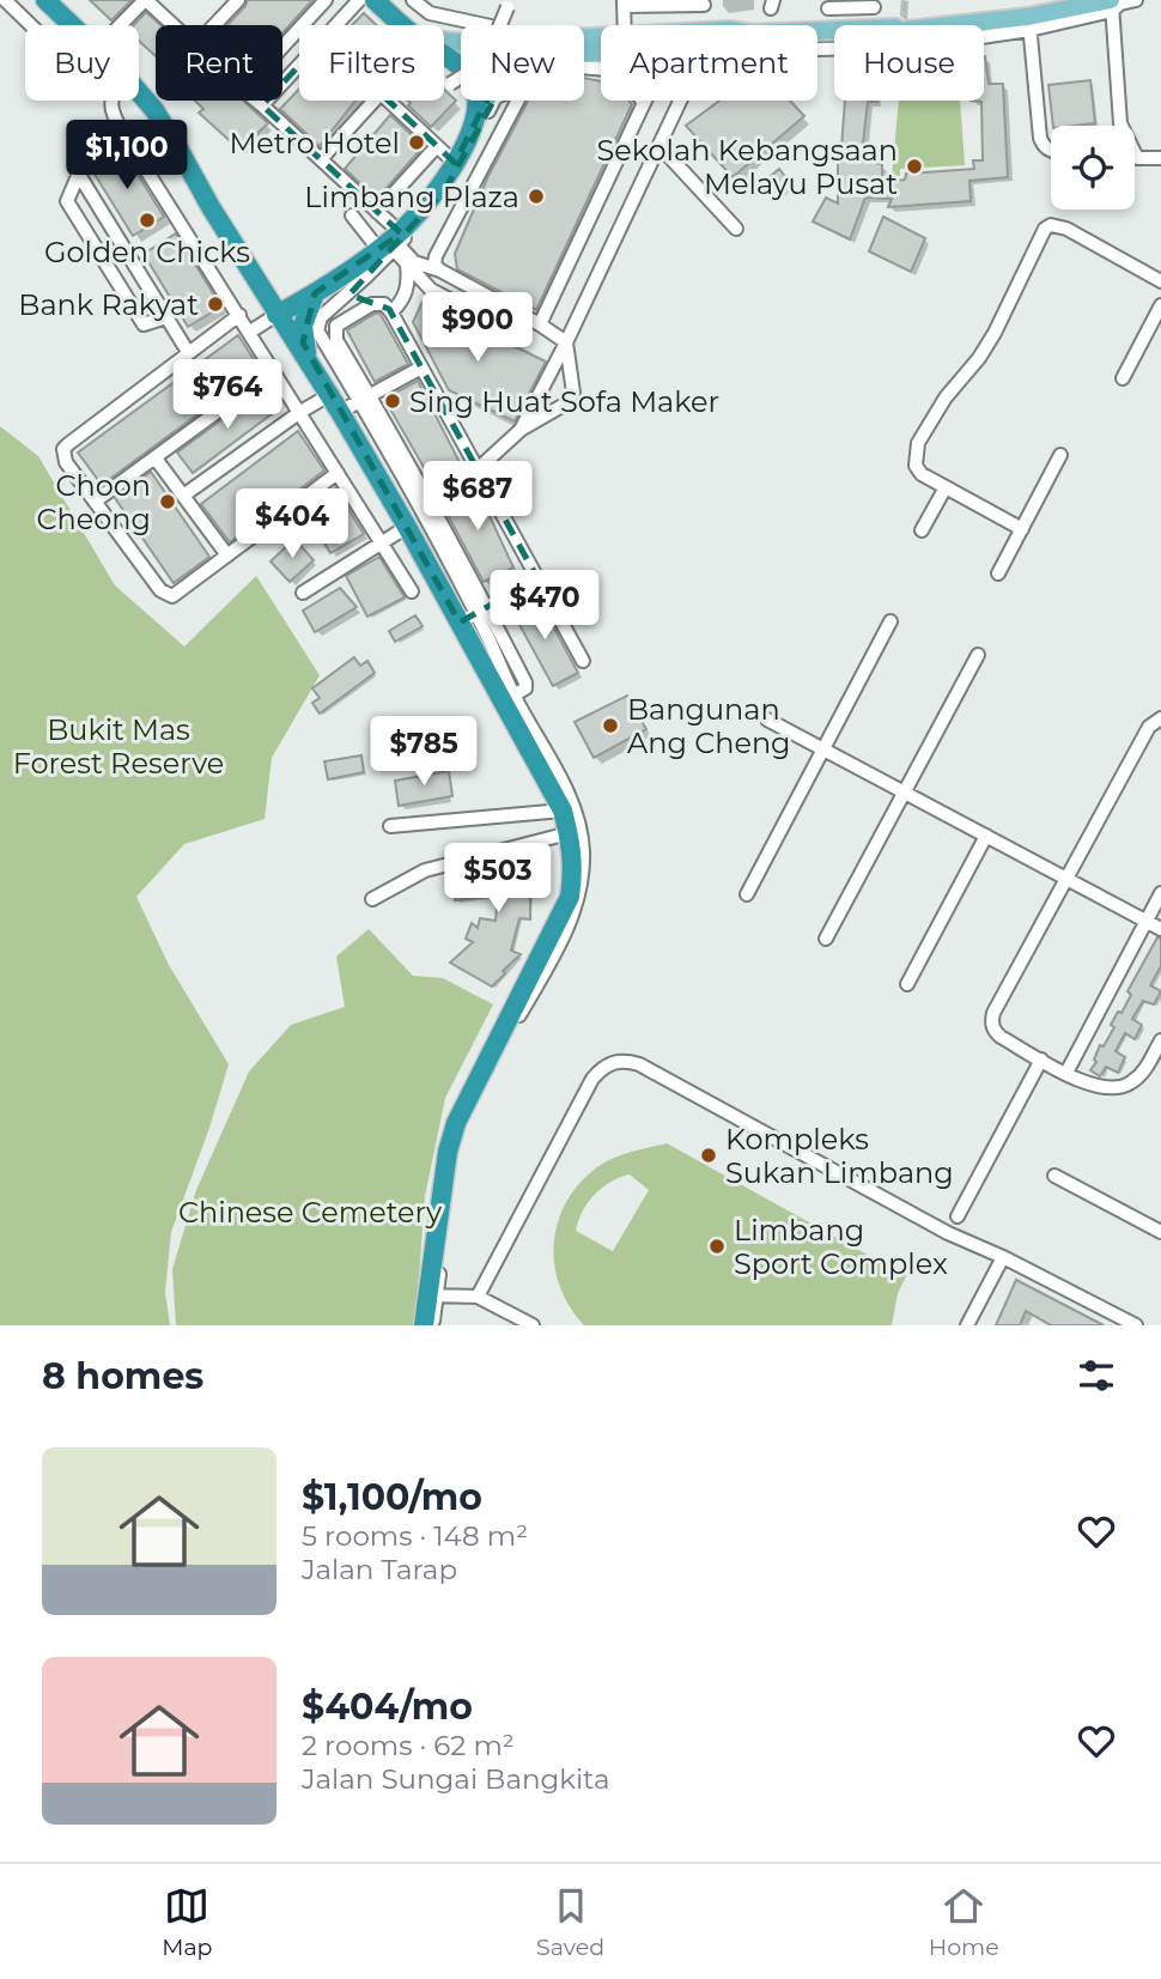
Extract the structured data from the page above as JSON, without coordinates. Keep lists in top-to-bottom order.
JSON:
{
  "parks": ["Bukit Mas Forest Reserve", "Chinese Cemetery"],
  "places": [
    "Metro Hotel",
    "Sekolah Kebangsaan Melayu Pusat",
    "Limbang Plaza",
    "Golden Chicks",
    "Bank Rakyat",
    "Sing Huat Sofa Maker",
    "Choon Cheong",
    "Bangunan Ang Cheng",
    "Kompleks Sukan Limbang",
    "Limbang Sport Complex"
  ],
  "page": {
    "chip": [
      "Buy",
      "Rent",
      "Filters",
      "New",
      "Apartment",
      "House"
    ],
    "price": [
      "$1,100",
      "$900",
      "$764",
      "$687",
      "$404",
      "$470",
      "$785",
      "$503"
    ],
    "heading": "8 homes",
    "list": [
      {
        "name": "$1,100/mo",
        "note": "5 rooms · 148 m² · Jalan Tarap"
      },
      {
        "name": "$404/mo",
        "note": "2 rooms · 62 m² · Jalan Sungai Bangkita"
      }
    ],
    "tabs": ["Map", "Saved", "Home"]
  }
}
